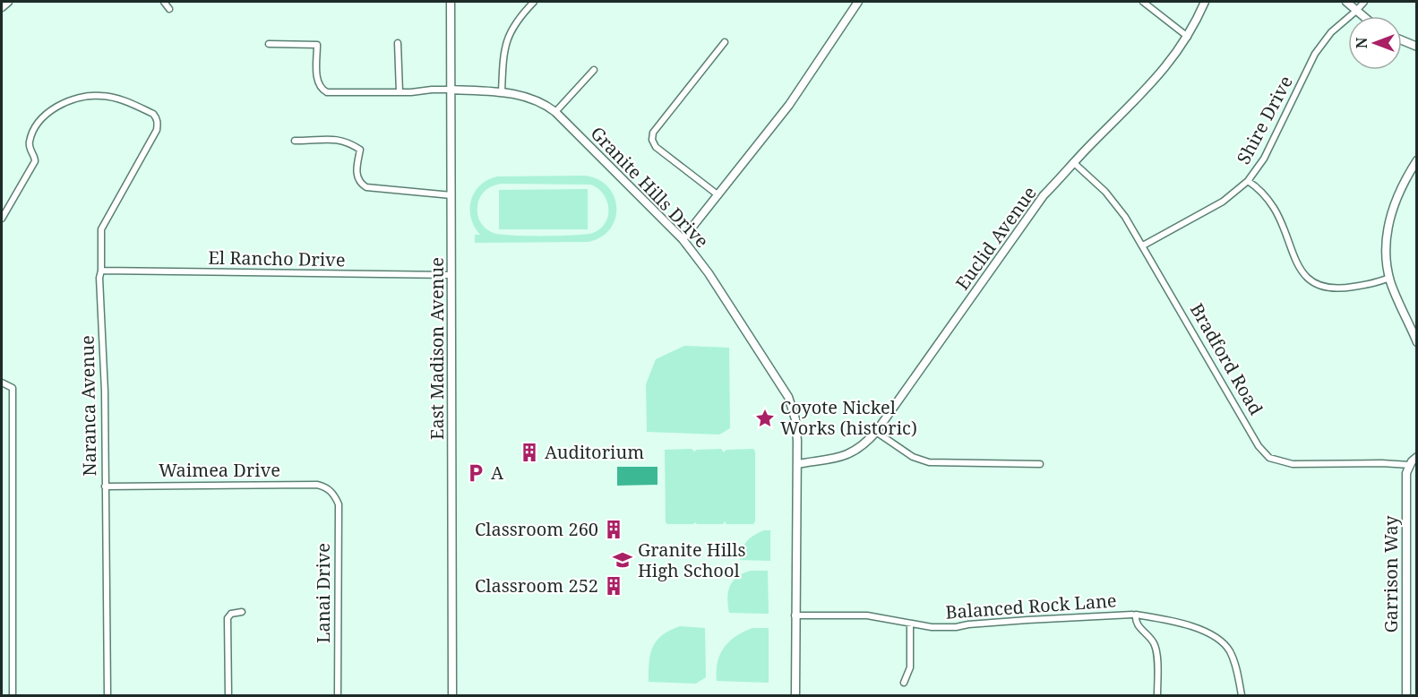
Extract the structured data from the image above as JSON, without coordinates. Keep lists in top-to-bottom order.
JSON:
{
  "streets": {
    "street": [
      "Shire Drive",
      "Granite Hills Drive",
      "Euclid Avenue",
      "El Rancho Drive",
      "East Madison Avenue",
      "Bradford Road",
      "Naranca Avenue",
      "Waimea Drive",
      "Garrison Way",
      "Lanai Drive",
      "Balanced Rock Lane"
    ]
  },
  "crossings": [
    ["Shire Drive", "Bradford Road"],
    ["Granite Hills Drive", "Euclid Avenue"],
    ["Granite Hills Drive", "East Madison Avenue"],
    ["Granite Hills Drive", "Balanced Rock Lane"],
    ["Euclid Avenue", "Bradford Road"],
    ["El Rancho Drive", "East Madison Avenue"],
    ["El Rancho Drive", "Naranca Avenue"],
    ["Bradford Road", "Garrison Way"],
    ["Naranca Avenue", "Waimea Drive"],
    ["Waimea Drive", "Lanai Drive"]
  ],
  "places": {
    "place": ["Coyote Nickel Works (historic)"],
    "building": ["Auditorium", "Classroom 260", "Classroom 252"],
    "parking": ["A"],
    "school or university": ["Granite Hills High School"]
  },
  "north": "left"
}
